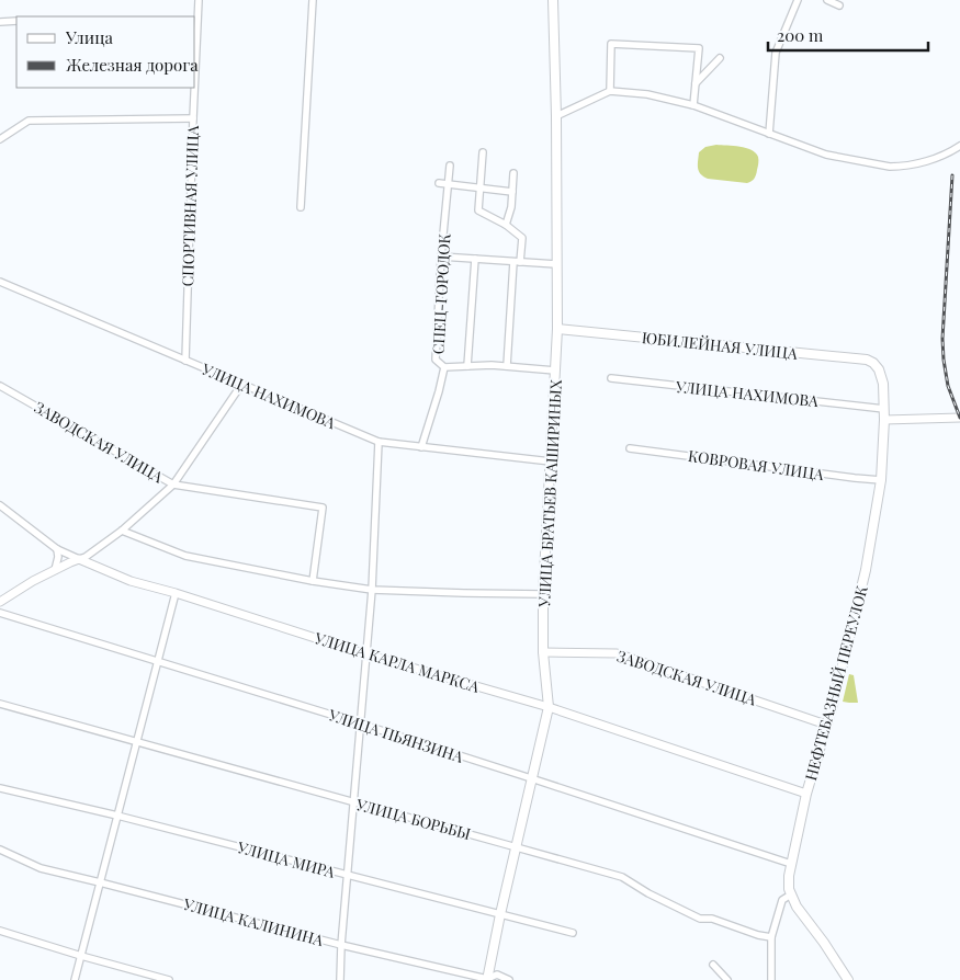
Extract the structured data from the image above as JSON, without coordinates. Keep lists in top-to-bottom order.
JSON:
{
  "streets": {
    "main road": ["ЮБИЛЕЙНАЯ УЛИЦА", "УЛИЦА БРАТЬЕВ КАШИРИНЫХ", "НЕФТЕБАЗНЫЙ ПЕРЕУЛОК"],
    "street": [
      "СПОРТИВНАЯ УЛИЦА",
      "СПЕЦ-ГОРОДОК",
      "УЛИЦА НАХИМОВА",
      "ЗАВОДСКАЯ УЛИЦА",
      "КОВРОВАЯ УЛИЦА",
      "УЛИЦА КАРЛА МАРКСА",
      "УЛИЦА ПЬЯНЗИНА",
      "УЛИЦА БОРЬБЫ",
      "УЛИЦА МИРА",
      "УЛИЦА КАЛИНИНА"
    ]
  },
  "crossings": [
    ["СПОРТИВНАЯ УЛИЦА", "УЛИЦА НАХИМОВА"],
    ["СПЕЦ-ГОРОДОК", "УЛИЦА НАХИМОВА"],
    ["ЮБИЛЕЙНАЯ УЛИЦА", "УЛИЦА БРАТЬЕВ КАШИРИНЫХ"],
    ["ЮБИЛЕЙНАЯ УЛИЦА", "НЕФТЕБАЗНЫЙ ПЕРЕУЛОК"],
    ["УЛИЦА НАХИМОВА", "УЛИЦА БРАТЬЕВ КАШИРИНЫХ"],
    ["УЛИЦА НАХИМОВА", "НЕФТЕБАЗНЫЙ ПЕРЕУЛОК"],
    ["ЗАВОДСКАЯ УЛИЦА", "УЛИЦА БРАТЬЕВ КАШИРИНЫХ"],
    ["ЗАВОДСКАЯ УЛИЦА", "НЕФТЕБАЗНЫЙ ПЕРЕУЛОК"],
    ["КОВРОВАЯ УЛИЦА", "НЕФТЕБАЗНЫЙ ПЕРЕУЛОК"],
    ["УЛИЦА БРАТЬЕВ КАШИРИНЫХ", "УЛИЦА КАРЛА МАРКСА"],
    ["УЛИЦА БРАТЬЕВ КАШИРИНЫХ", "УЛИЦА ПЬЯНЗИНА"],
    ["УЛИЦА БРАТЬЕВ КАШИРИНЫХ", "УЛИЦА БОРЬБЫ"],
    ["УЛИЦА БРАТЬЕВ КАШИРИНЫХ", "УЛИЦА МИРА"],
    ["УЛИЦА БРАТЬЕВ КАШИРИНЫХ", "УЛИЦА КАЛИНИНА"],
    ["УЛИЦА КАРЛА МАРКСА", "НЕФТЕБАЗНЫЙ ПЕРЕУЛОК"],
    ["НЕФТЕБАЗНЫЙ ПЕРЕУЛОК", "УЛИЦА ПЬЯНЗИНА"]
  ],
  "legend": ["Улица", "Железная дорога"],
  "scale_bar": "200 m"
}
